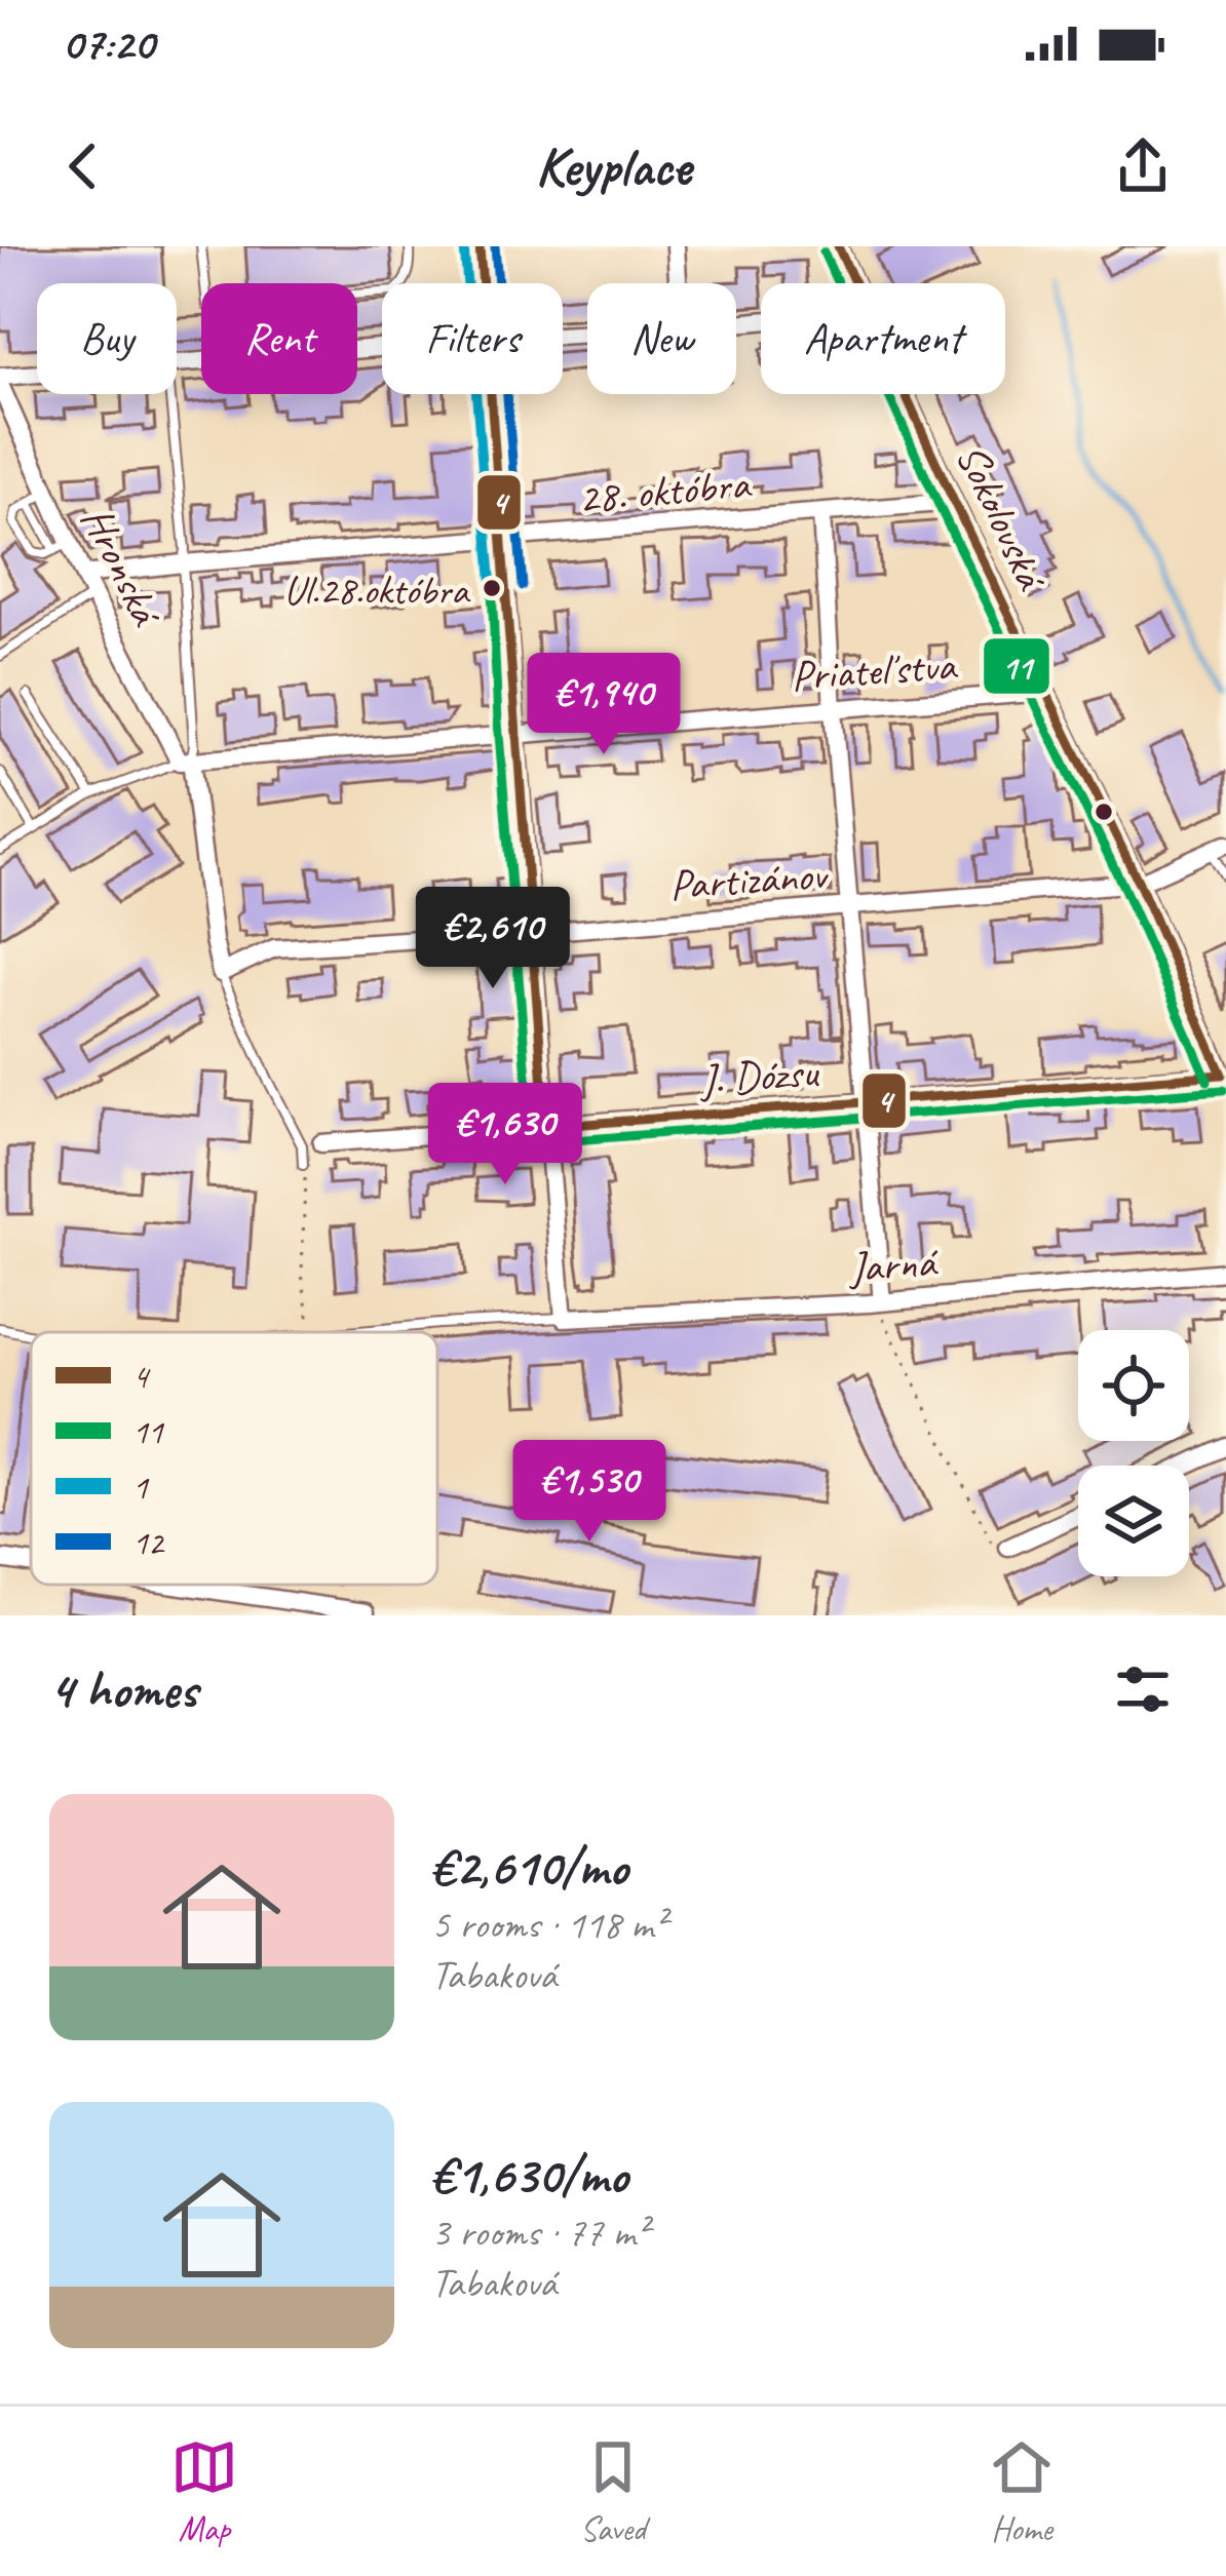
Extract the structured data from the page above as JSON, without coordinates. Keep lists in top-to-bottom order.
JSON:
{
  "streets": {
    "street": [
      "28. októbra",
      "Sokolovská",
      "Hronská",
      "Priateľstva",
      "Partizánov",
      "J. Dózsu",
      "Jarná"
    ]
  },
  "crossings": [
    ["28. októbra", "Sokolovská"],
    ["28. októbra", "Hronská"],
    ["Sokolovská", "Priateľstva"],
    ["Sokolovská", "Partizánov"],
    ["Sokolovská", "J. Dózsu"],
    ["Hronská", "Priateľstva"],
    ["Hronská", "Partizánov"],
    ["Hronská", "J. Dózsu"]
  ],
  "places": ["Ul.28.októbra"],
  "lines": [
    "transit line 4",
    "transit line 12",
    "transit line 1",
    "transit line 11"
  ],
  "legend": [
    "4",
    "11",
    "1",
    "12"
  ],
  "page": {
    "status": "07:20",
    "header": "Keyplace",
    "chip": [
      "Buy",
      "Rent",
      "Filters",
      "New",
      "Apartment"
    ],
    "price": [
      "€1,940",
      "€2,610",
      "€1,630",
      "€1,530"
    ],
    "heading": "4 homes",
    "list": [
      {
        "name": "€2,610/mo",
        "note": "5 rooms · 118 m² · Tabaková"
      },
      {
        "name": "€1,630/mo",
        "note": "3 rooms · 77 m² · Tabaková"
      }
    ],
    "tabs": ["Map", "Saved", "Home"]
  }
}
